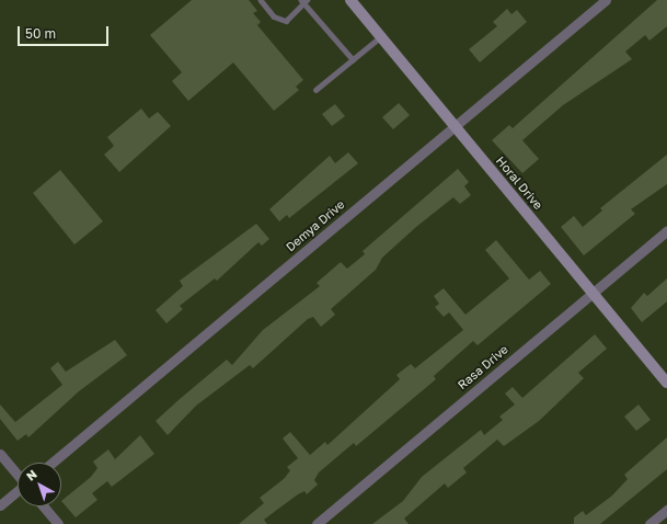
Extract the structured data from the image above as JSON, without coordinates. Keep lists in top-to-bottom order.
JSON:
{
  "streets": {
    "street": ["Horal Drive", "Demya Drive", "Rasa Drive"]
  },
  "crossings": [
    ["Horal Drive", "Demya Drive"],
    ["Horal Drive", "Rasa Drive"]
  ],
  "scale_bar": "50 m",
  "north": "top left"
}
